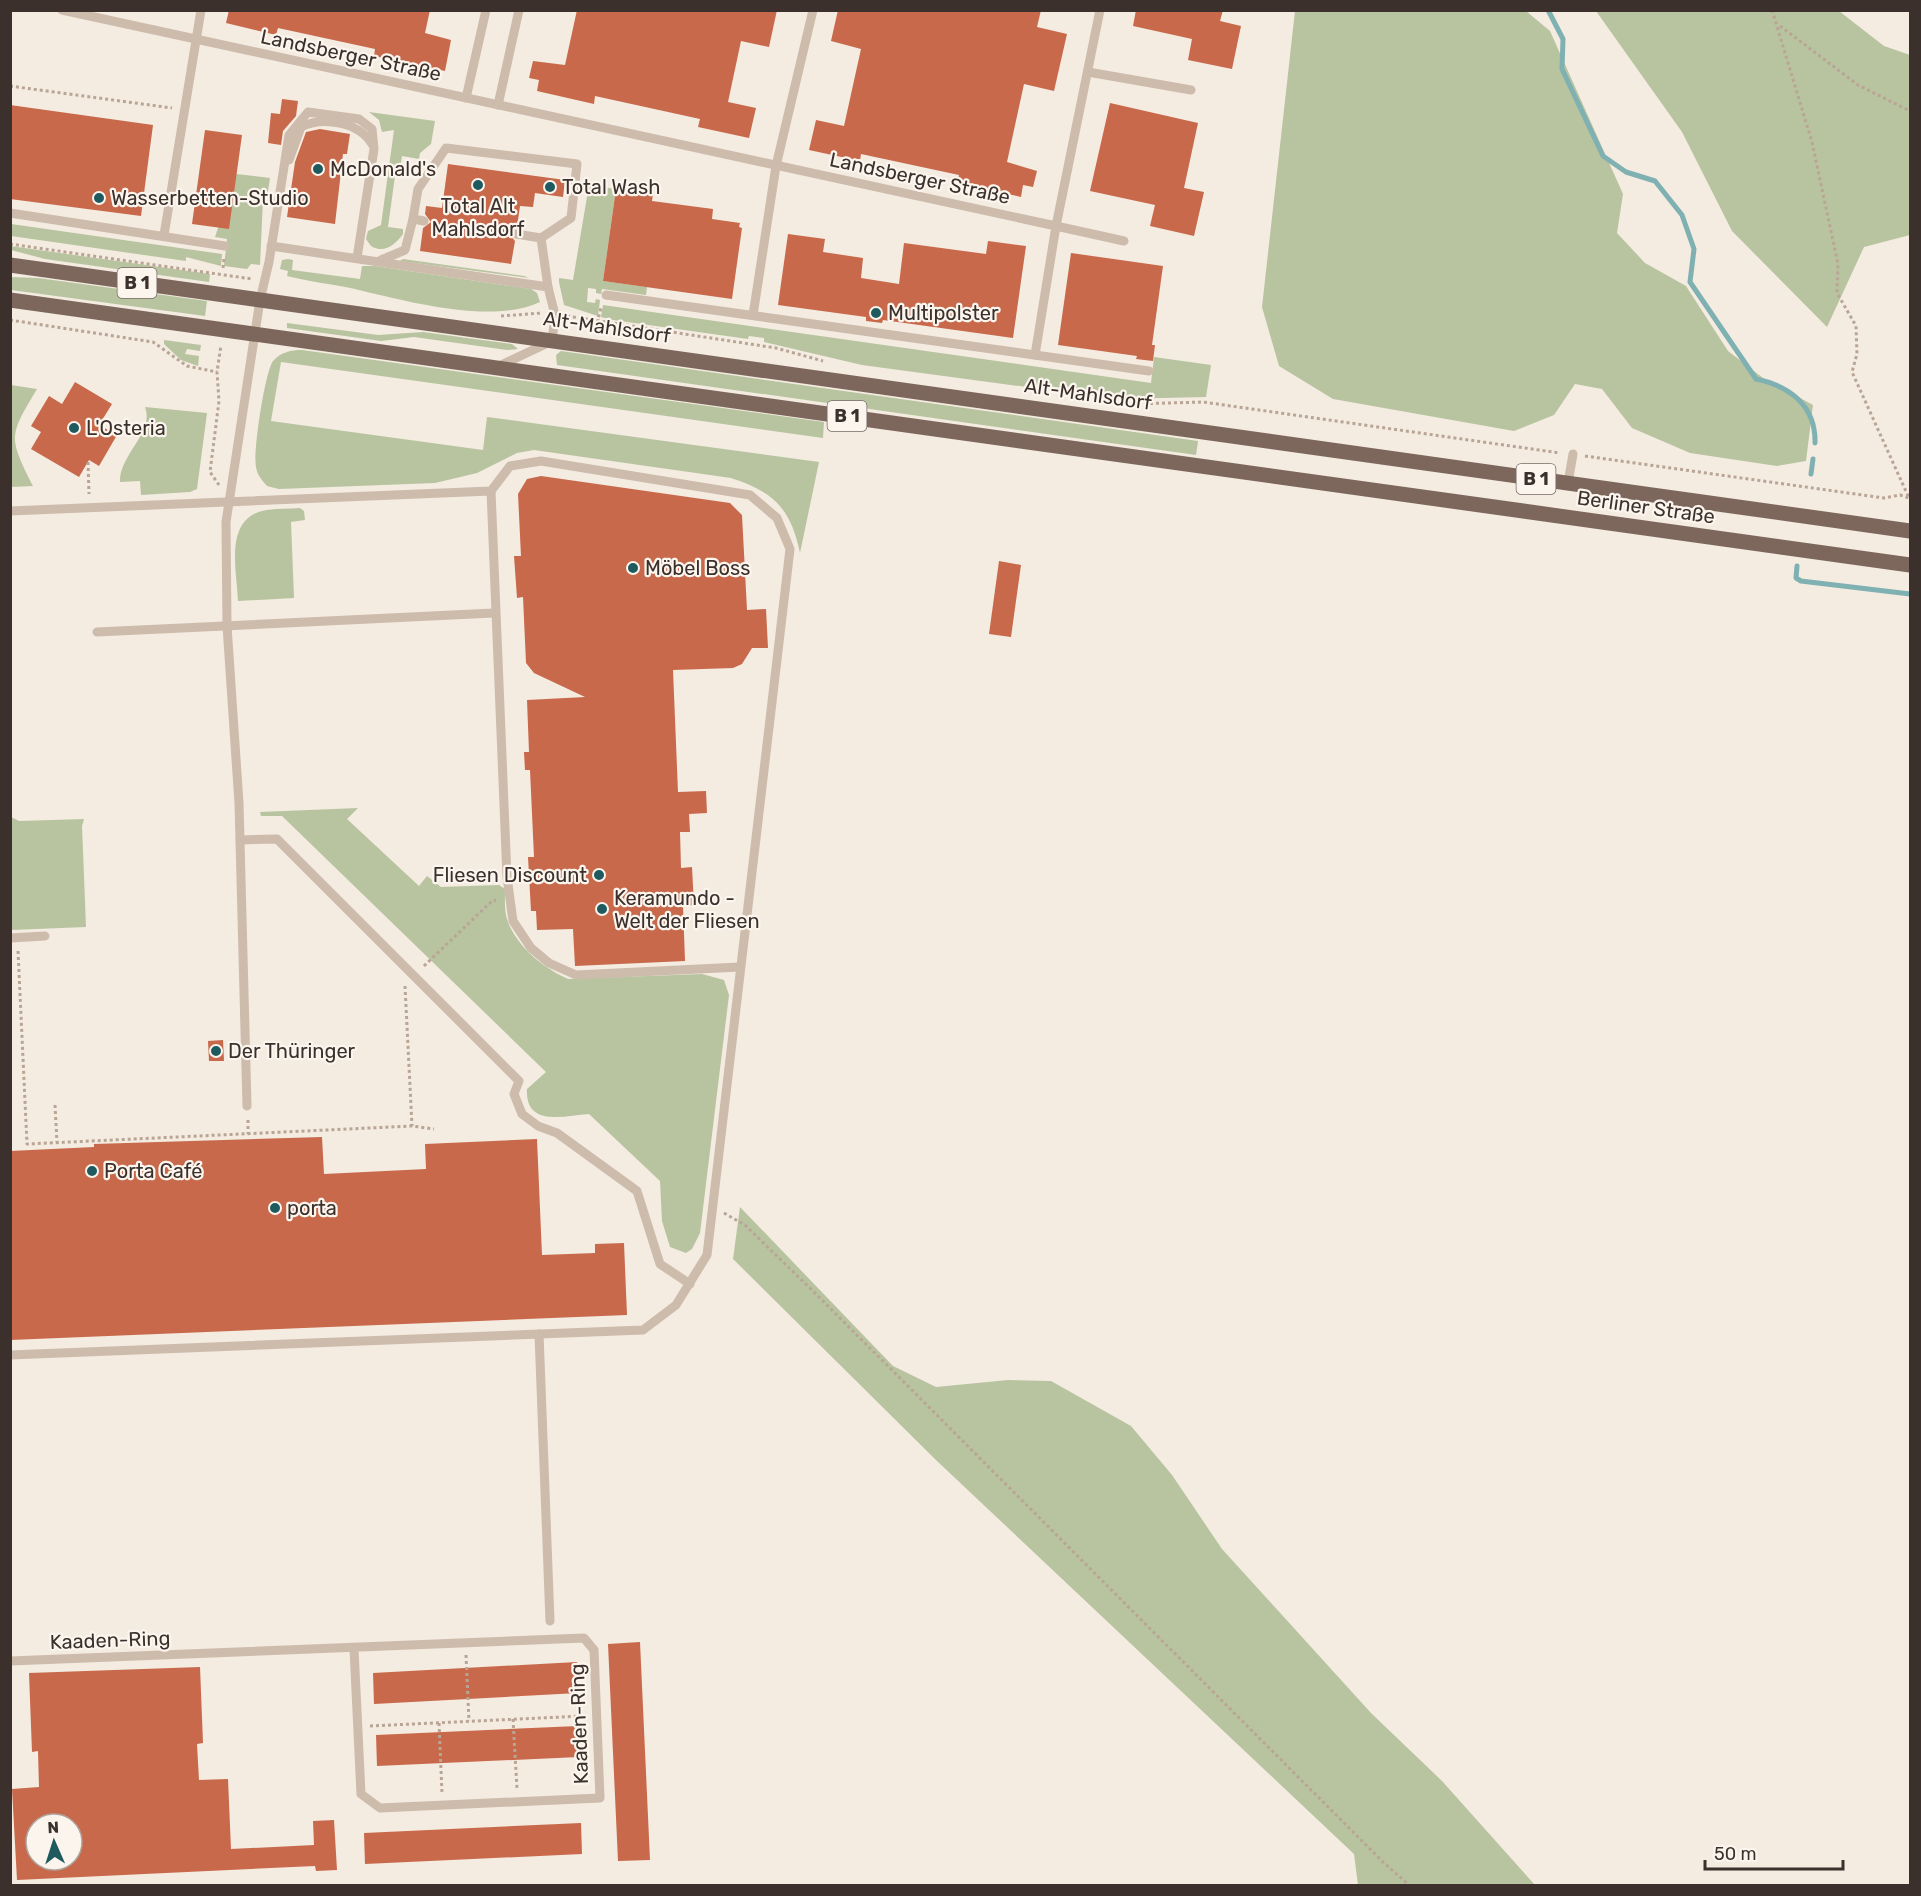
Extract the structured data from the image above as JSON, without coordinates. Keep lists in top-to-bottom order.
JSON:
{
  "streets": {
    "main road": ["B 1", "Alt-Mahlsdorf", "Berliner Straße"],
    "lane": ["Landsberger Straße", "Kaaden-Ring"]
  },
  "crossings": [
    ["B 1", "Berliner Straße"],
    ["Alt-Mahlsdorf", "Berliner Straße"]
  ],
  "places": [
    "McDonald's",
    "Total Alt Mahlsdorf",
    "Total Wash",
    "Wasserbetten-Studio",
    "Multipolster",
    "L'Osteria",
    "Möbel Boss",
    "Fliesen Discount",
    "Keramundo - Welt der Fliesen",
    "Der Thüringer",
    "Porta Café",
    "porta"
  ],
  "scale_bar": "50 m",
  "north": "top"
}
